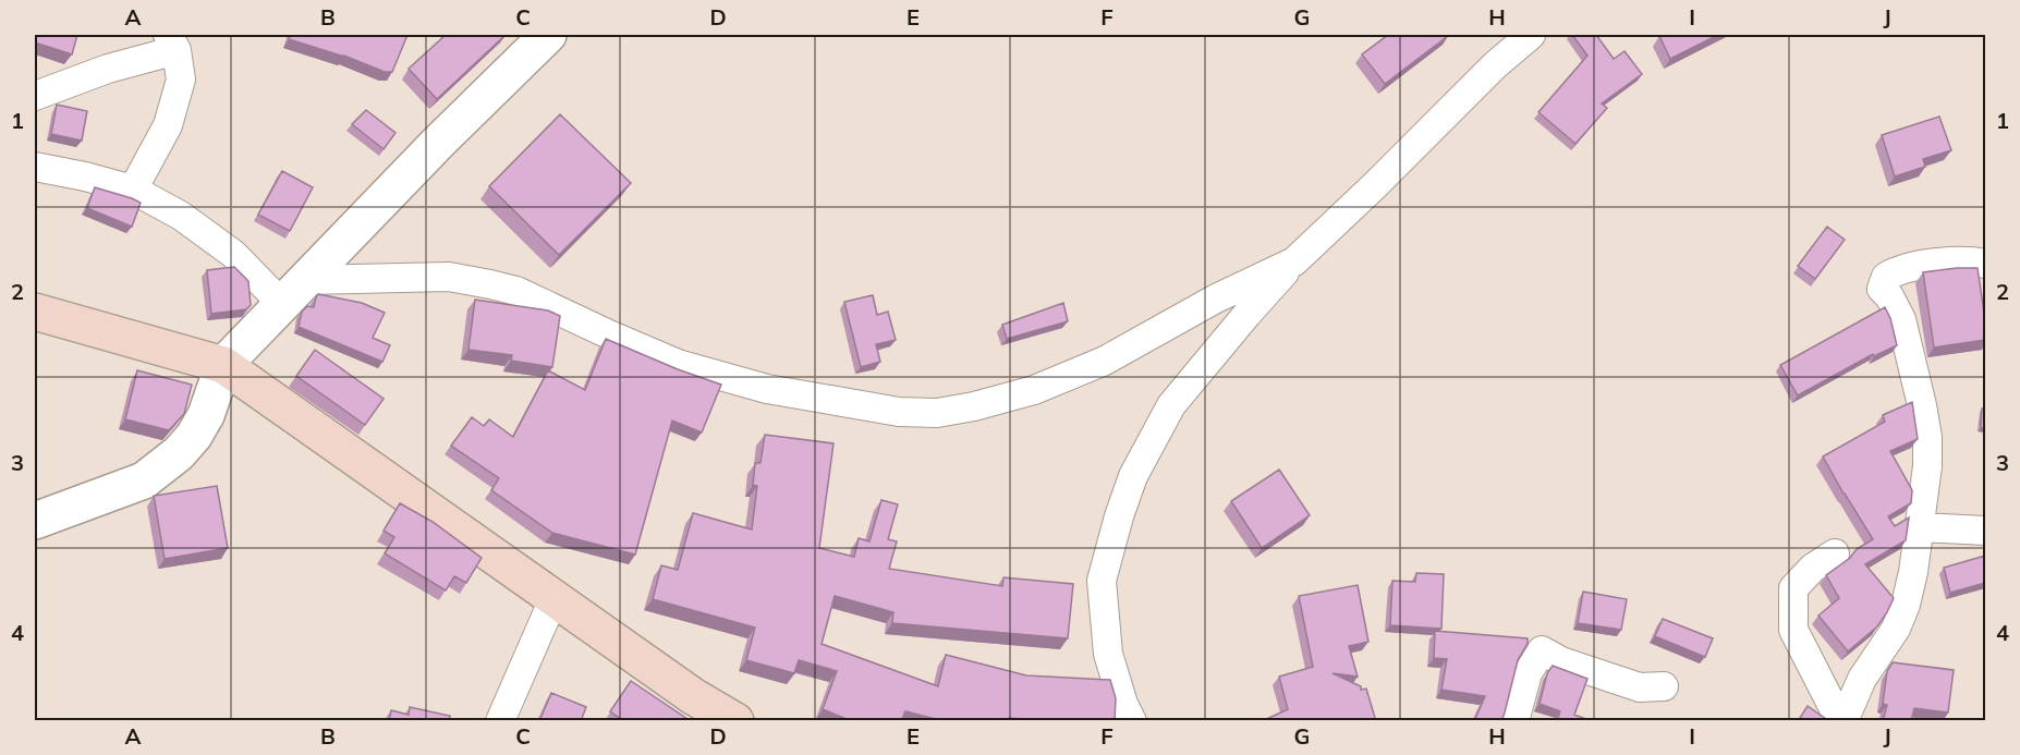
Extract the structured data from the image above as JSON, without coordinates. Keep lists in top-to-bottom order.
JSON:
{
  "grid": {
    "columns": [
      "A",
      "B",
      "C",
      "D",
      "E",
      "F",
      "G",
      "H",
      "I",
      "J"
    ],
    "rows": [
      "1",
      "2",
      "3",
      "4"
    ]
  }
}
